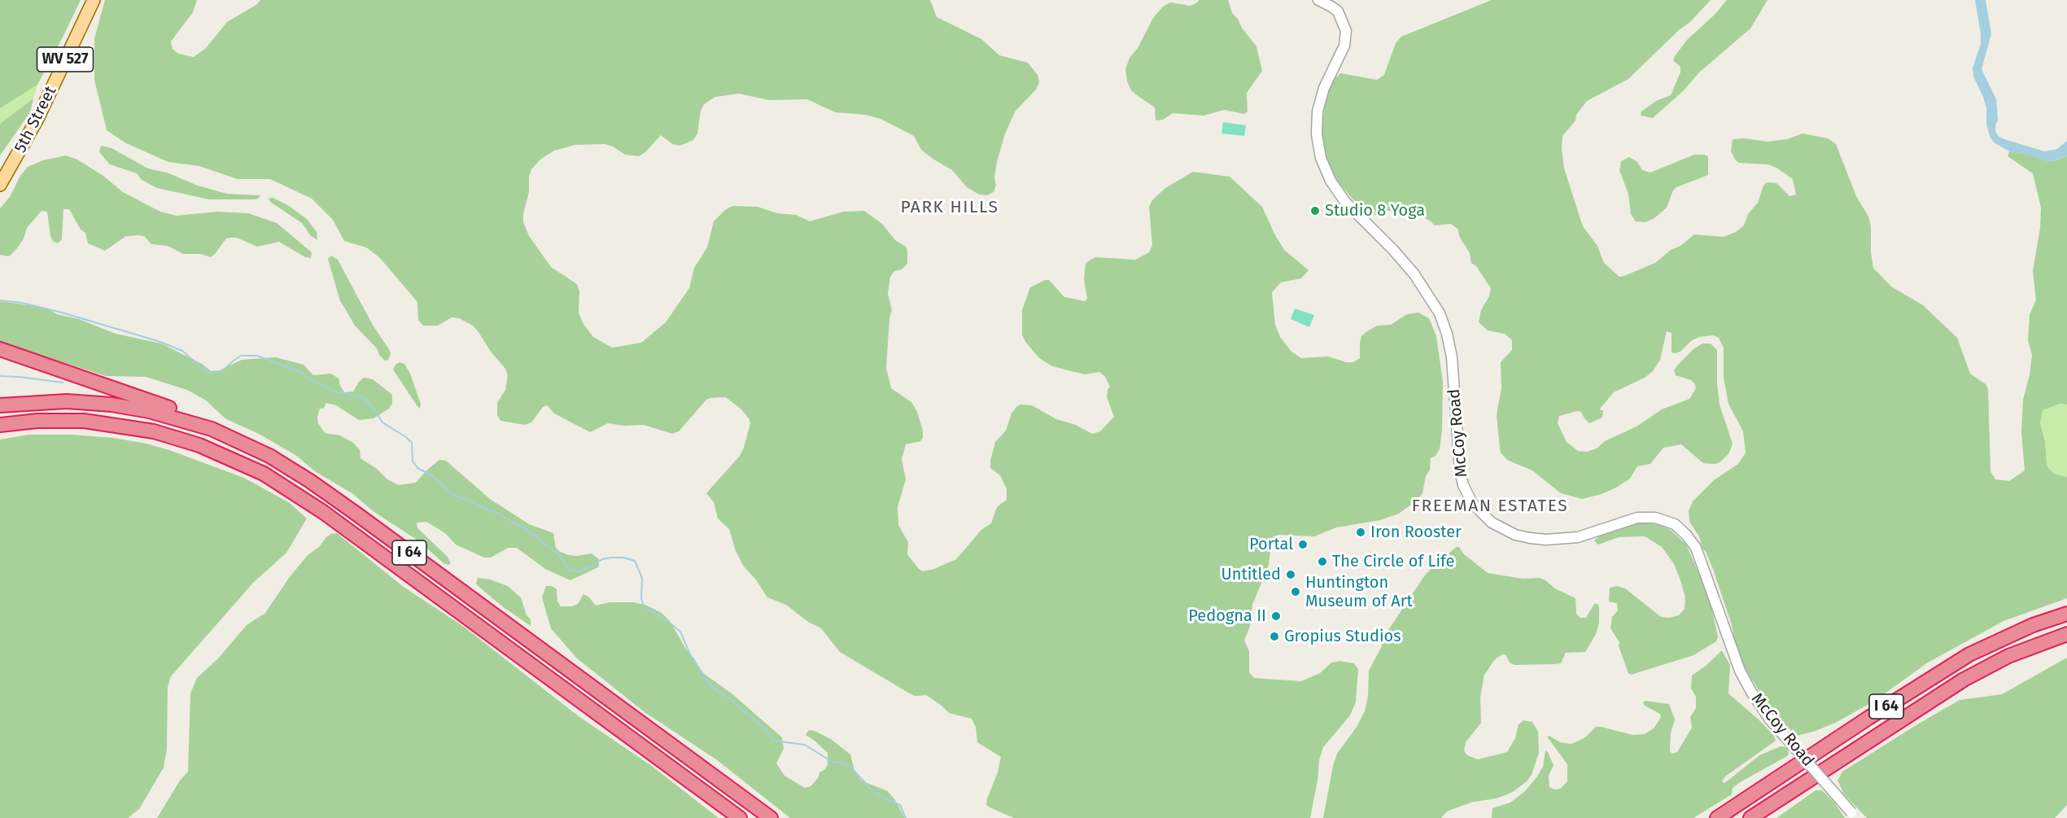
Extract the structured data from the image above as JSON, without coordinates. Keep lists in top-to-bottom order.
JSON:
{
  "streets": {
    "highway": ["I 64"],
    "main road": ["WV 527", "5th Street"],
    "street": ["McCoy Road"]
  },
  "districts": ["PARK HILLS", "FREEMAN ESTATES"],
  "places": [
    "Studio 8 Yoga",
    "Iron Rooster",
    "Portal",
    "The Circle of Life",
    "Untitled",
    "Huntington Museum of Art",
    "Pedogna II",
    "Gropius Studios"
  ]
}
